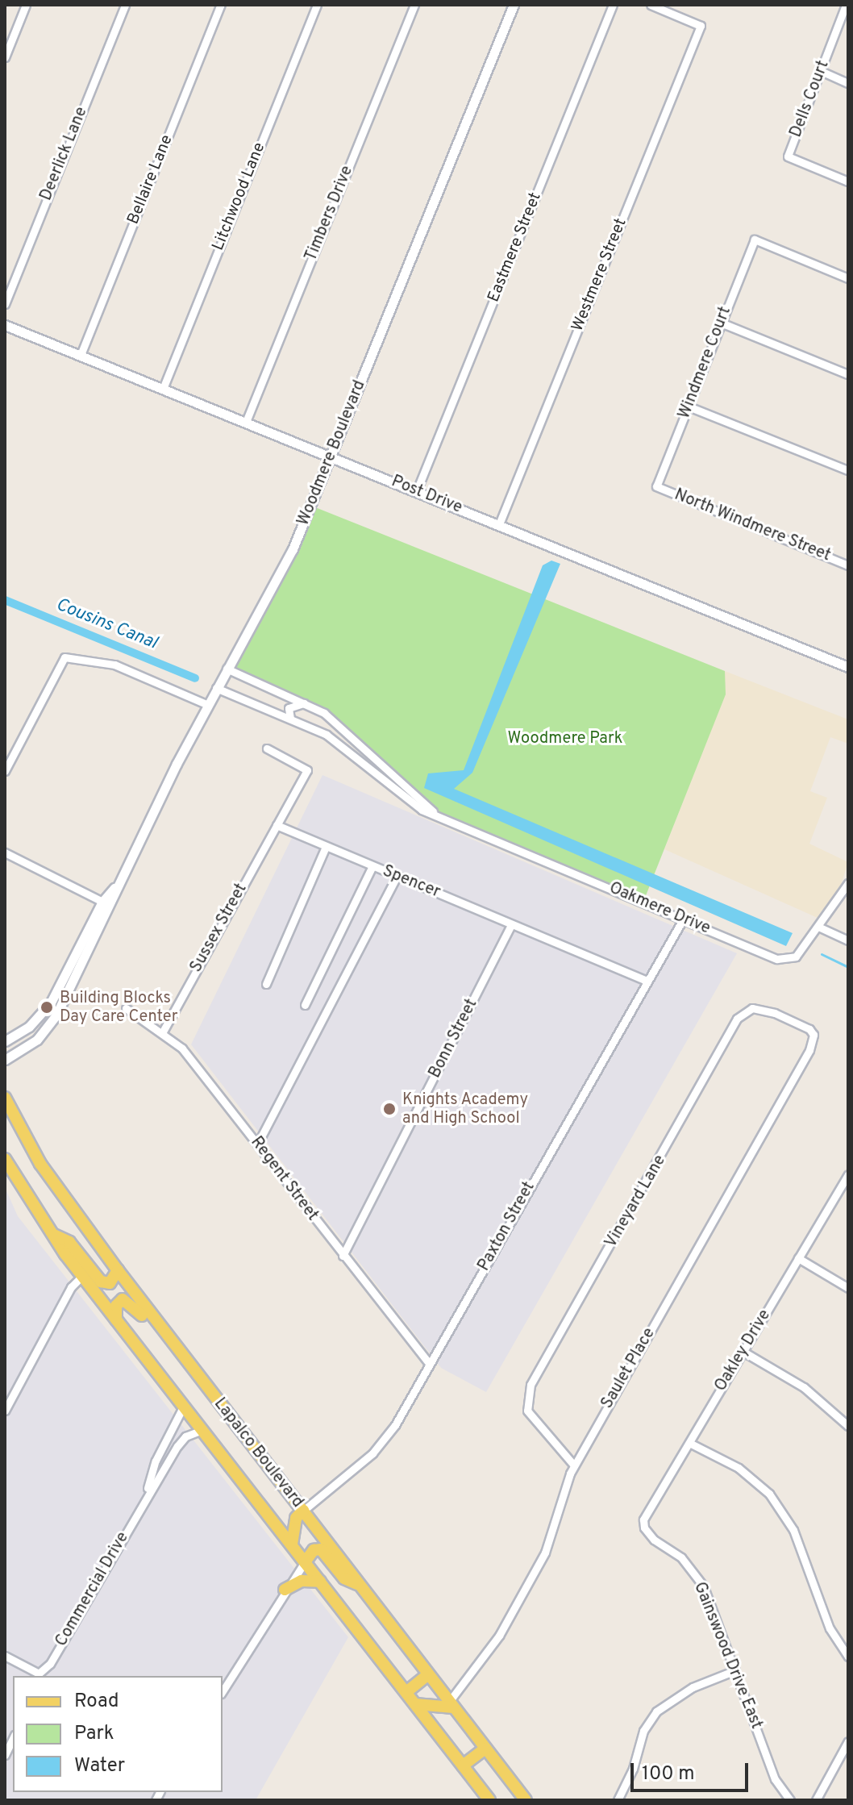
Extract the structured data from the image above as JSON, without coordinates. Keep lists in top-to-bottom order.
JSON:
{
  "streets": {
    "main road": ["Lapalco Boulevard"],
    "street": [
      "Dells Court",
      "Deerlick Lane",
      "Bellaire Lane",
      "Litchwood Lane",
      "Timbers Drive",
      "Eastmere Street",
      "Westmere Street",
      "Windmere Court",
      "Woodmere Boulevard",
      "Post Drive",
      "North Windmere Street",
      "Spencer",
      "Oakmere Drive",
      "Sussex Street",
      "Bonn Street",
      "Regent Street",
      "Vineyard Lane",
      "Paxton Street",
      "Oakley Drive",
      "Saulet Place",
      "Commercial Drive",
      "Gainswood Drive East"
    ]
  },
  "crossings": [
    ["Bellaire Lane", "Post Drive"],
    ["Litchwood Lane", "Post Drive"],
    ["Timbers Drive", "Post Drive"],
    ["Eastmere Street", "Post Drive"],
    ["Westmere Street", "Post Drive"],
    ["Windmere Court", "North Windmere Street"],
    ["Woodmere Boulevard", "Post Drive"],
    ["Woodmere Boulevard", "Oakmere Drive"],
    ["Spencer", "Sussex Street"],
    ["Spencer", "Bonn Street"],
    ["Spencer", "Paxton Street"],
    ["Oakmere Drive", "Paxton Street"],
    ["Sussex Street", "Regent Street"],
    ["Bonn Street", "Regent Street"],
    ["Regent Street", "Paxton Street"],
    ["Vineyard Lane", "Saulet Place"],
    ["Paxton Street", "Lapalco Boulevard"],
    ["Oakley Drive", "Gainswood Drive East"],
    ["Saulet Place", "Lapalco Boulevard"],
    ["Lapalco Boulevard", "Commercial Drive"]
  ],
  "water": ["Cousins Canal"],
  "parks": ["Woodmere Park"],
  "places": ["Building Blocks Day Care Center", "Knights Academy and High School"],
  "legend": ["Road", "Park", "Water"],
  "scale_bar": "100 m"
}
